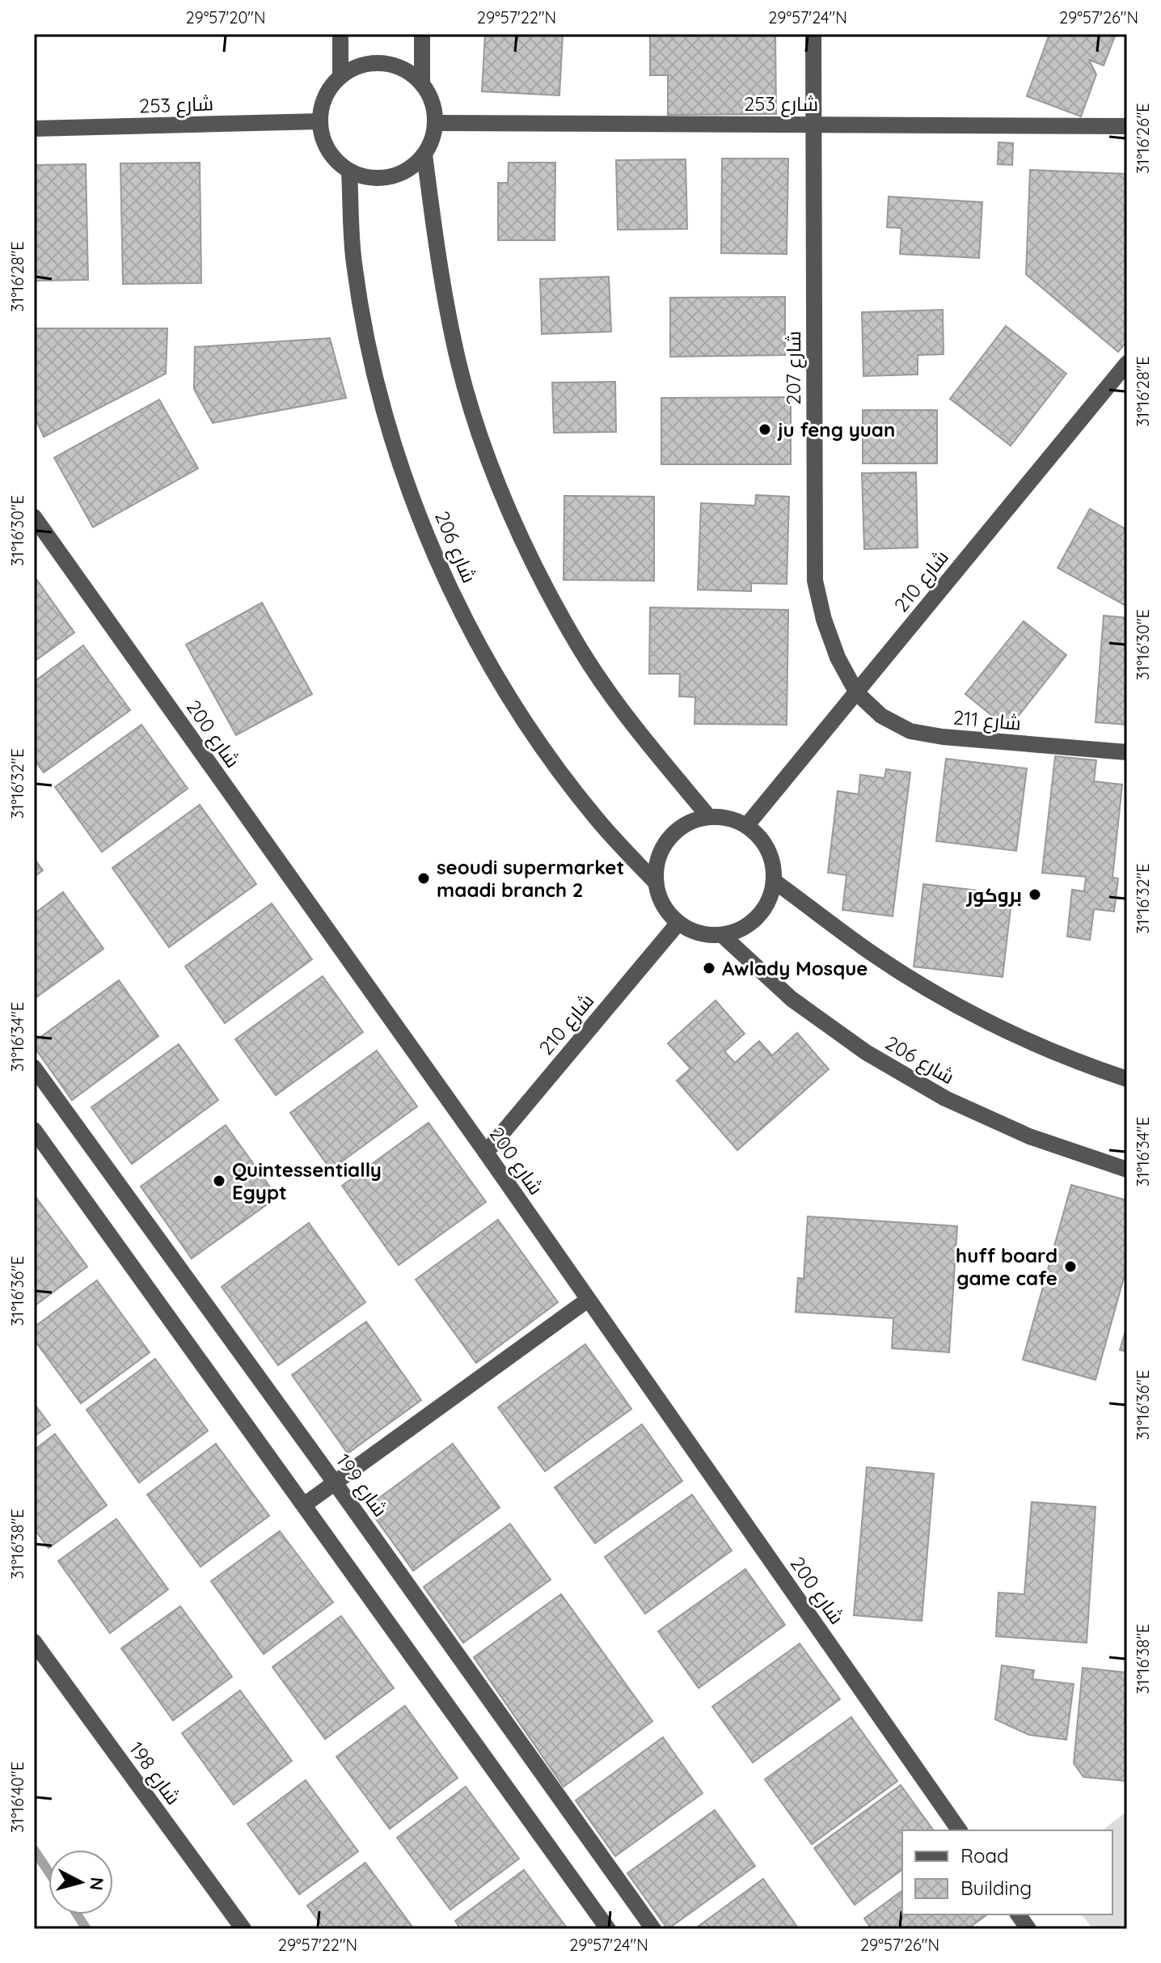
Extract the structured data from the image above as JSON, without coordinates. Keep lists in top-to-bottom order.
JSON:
{
  "streets": {
    "street": [
      "شارع 253",
      "شارع 207",
      "شارع 206",
      "شارع 210",
      "شارع 211",
      "شارع 200",
      "شارع 199",
      "شارع 198"
    ]
  },
  "crossings": [
    ["شارع 253", "شارع 207"],
    ["شارع 253", "شارع 206"],
    ["شارع 207", "شارع 210"],
    ["شارع 207", "شارع 211"],
    ["شارع 206", "شارع 210"],
    ["شارع 210", "شارع 211"],
    ["شارع 210", "شارع 200"]
  ],
  "places": [
    "ju feng yuan",
    "seoudi supermarket maadi branch 2",
    "بروكور",
    "Awlady Mosque",
    "Quintessentially Egypt",
    "huff board game cafe"
  ],
  "legend": ["Road", "Building"],
  "north": "right",
  "coordinates": [
    "29°57'20\"N",
    "29°57'22\"N",
    "29°57'24\"N",
    "29°57'26\"N",
    "31°16'26\"E",
    "31°16'28\"E",
    "31°16'30\"E",
    "31°16'32\"E",
    "31°16'34\"E",
    "31°16'36\"E",
    "31°16'38\"E",
    "31°16'40\"E"
  ]
}
